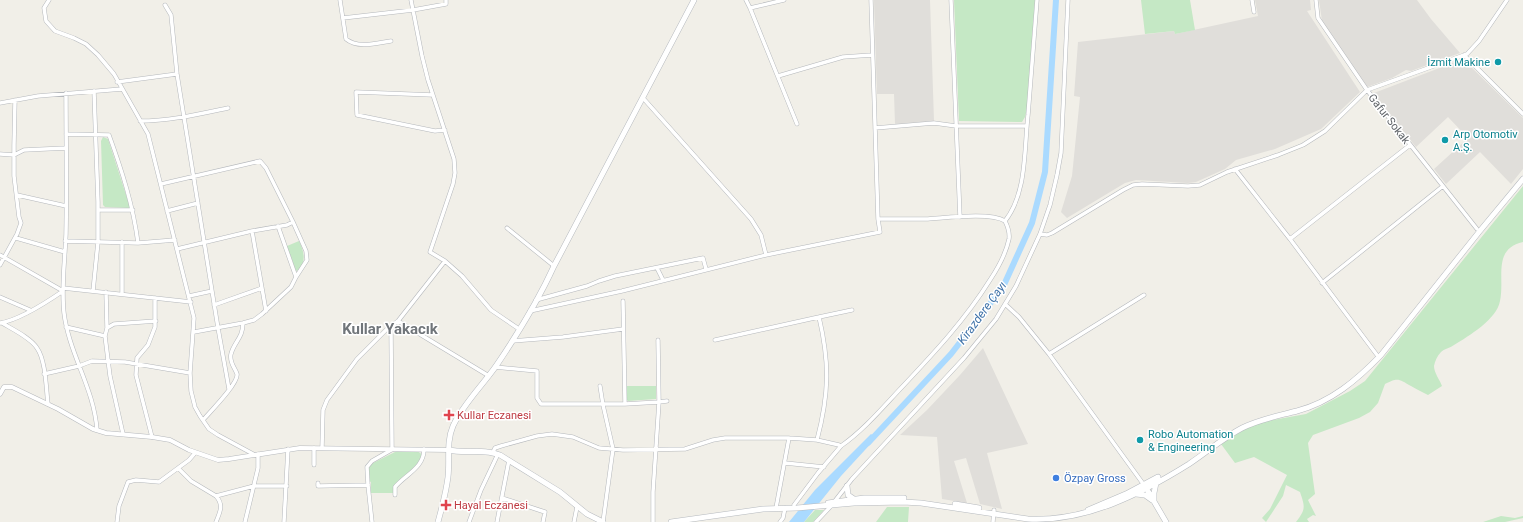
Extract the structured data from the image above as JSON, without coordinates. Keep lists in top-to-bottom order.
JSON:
{
  "streets": {
    "street": ["Gafur Sokak"]
  },
  "districts": ["Kullar Yakacık"],
  "water": ["Kirazdere Çayı"],
  "places": {
    "other": [
      "İzmit Makine",
      "Arp Otomotiv A.Ş.",
      "Robo Automation & Engineering",
      "Özpay Gross"
    ],
    "health": ["Kullar Eczanesi", "Hayal Eczanesi"]
  }
}
